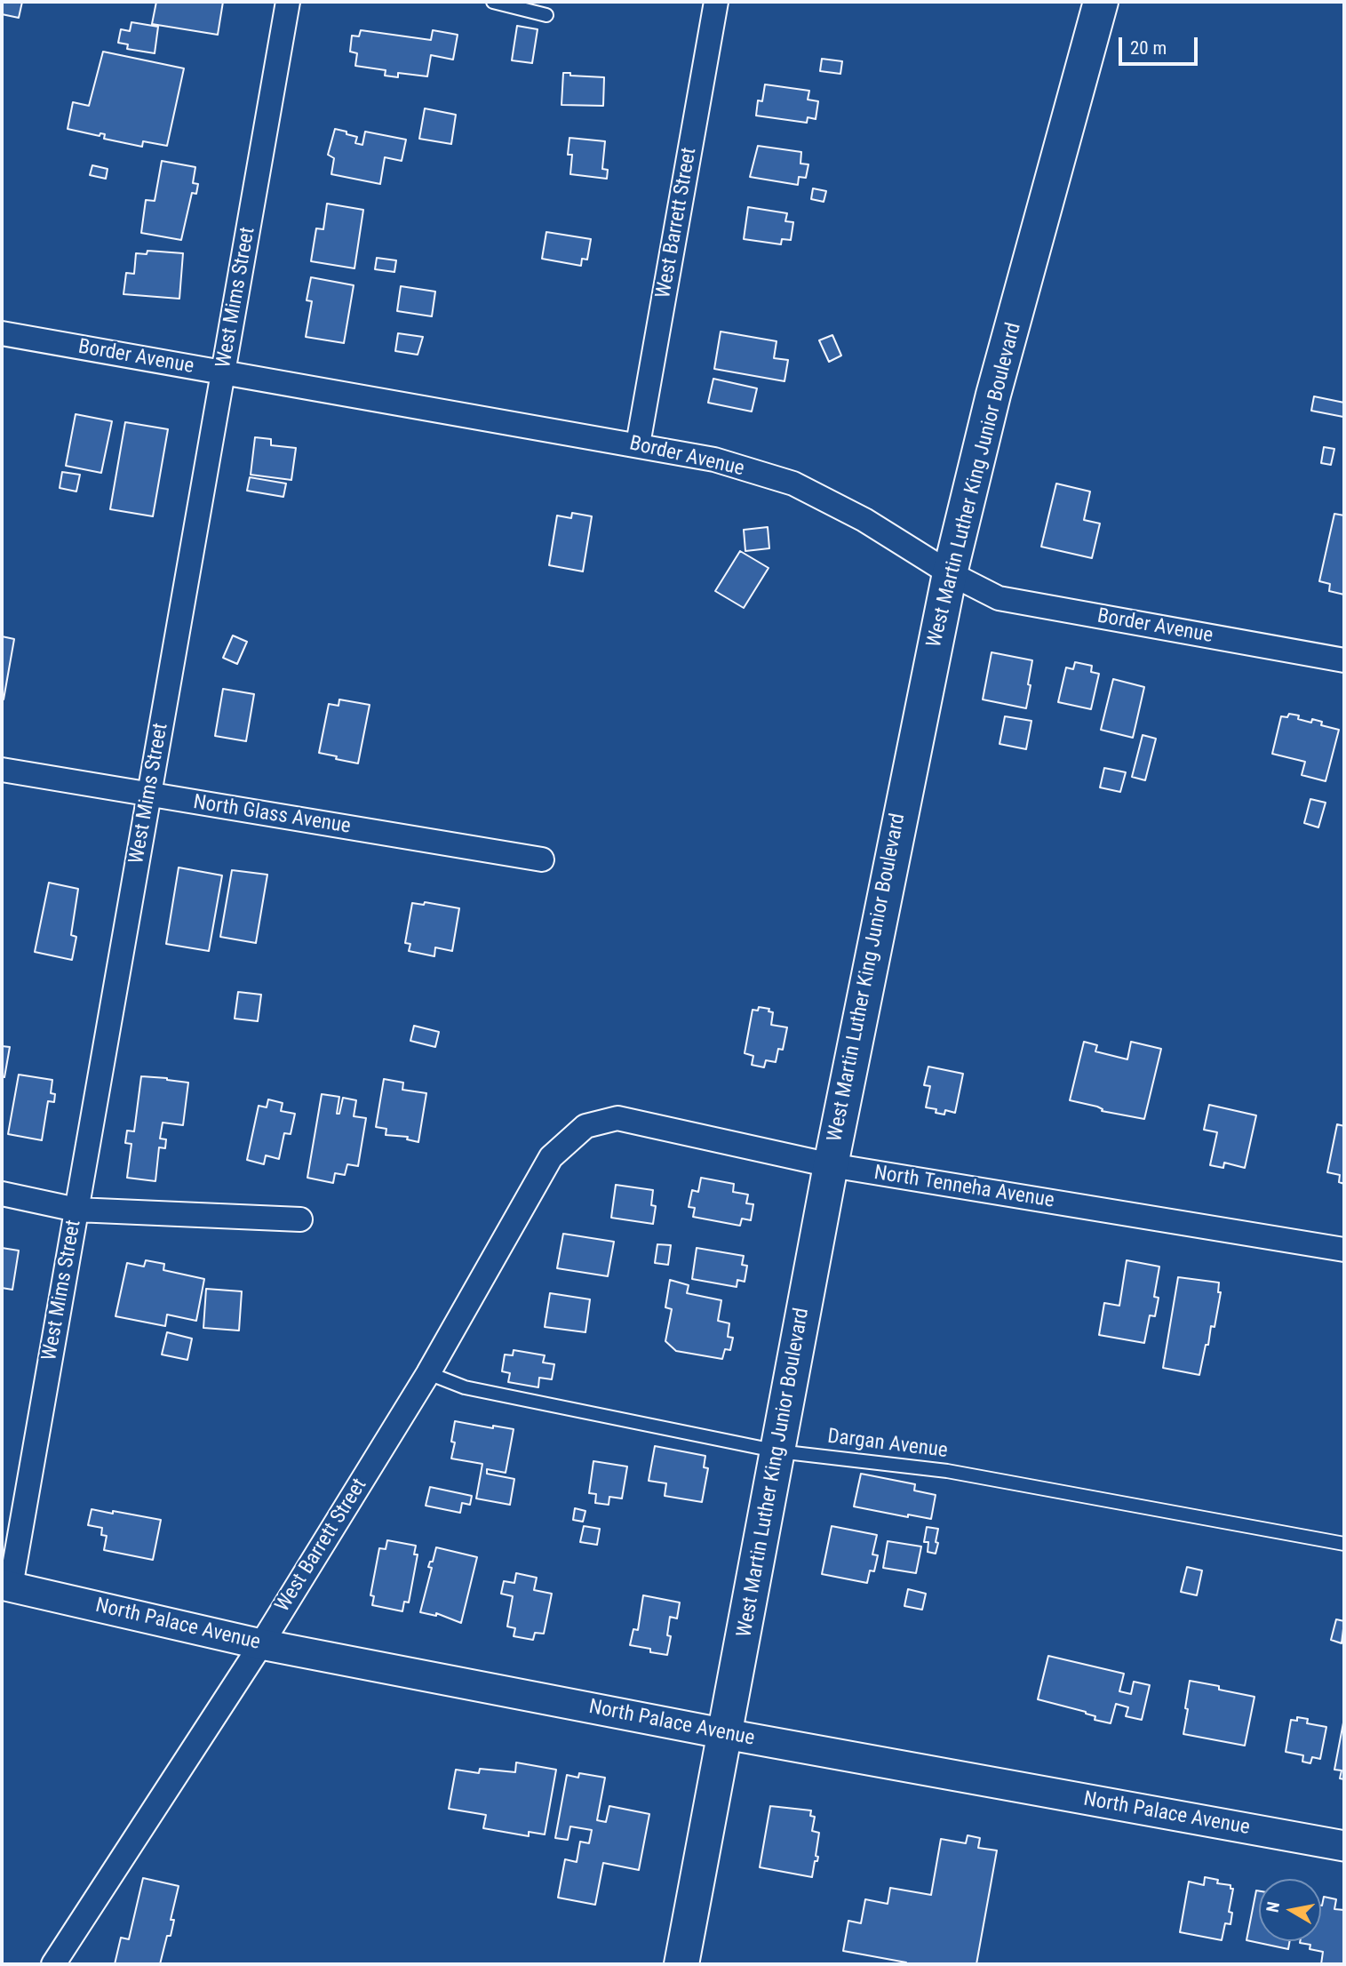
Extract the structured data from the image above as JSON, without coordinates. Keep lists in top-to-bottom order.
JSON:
{
  "streets": {
    "main road": ["West Martin Luther King Junior Boulevard"],
    "street": [
      "West Barrett Street",
      "West Mims Street",
      "Border Avenue",
      "North Glass Avenue",
      "North Tenneha Avenue",
      "North Palace Avenue"
    ],
    "lane": ["Dargan Avenue"]
  },
  "crossings": [
    ["West Barrett Street", "Border Avenue"],
    ["West Barrett Street", "North Tenneha Avenue"],
    ["West Barrett Street", "Dargan Avenue"],
    ["West Barrett Street", "North Palace Avenue"],
    ["West Mims Street", "Border Avenue"],
    ["West Mims Street", "North Glass Avenue"],
    ["West Mims Street", "North Palace Avenue"],
    ["Border Avenue", "West Martin Luther King Junior Boulevard"],
    ["West Martin Luther King Junior Boulevard", "North Tenneha Avenue"],
    ["West Martin Luther King Junior Boulevard", "Dargan Avenue"],
    ["West Martin Luther King Junior Boulevard", "North Palace Avenue"]
  ],
  "scale_bar": "20 m",
  "north": "left"
}
